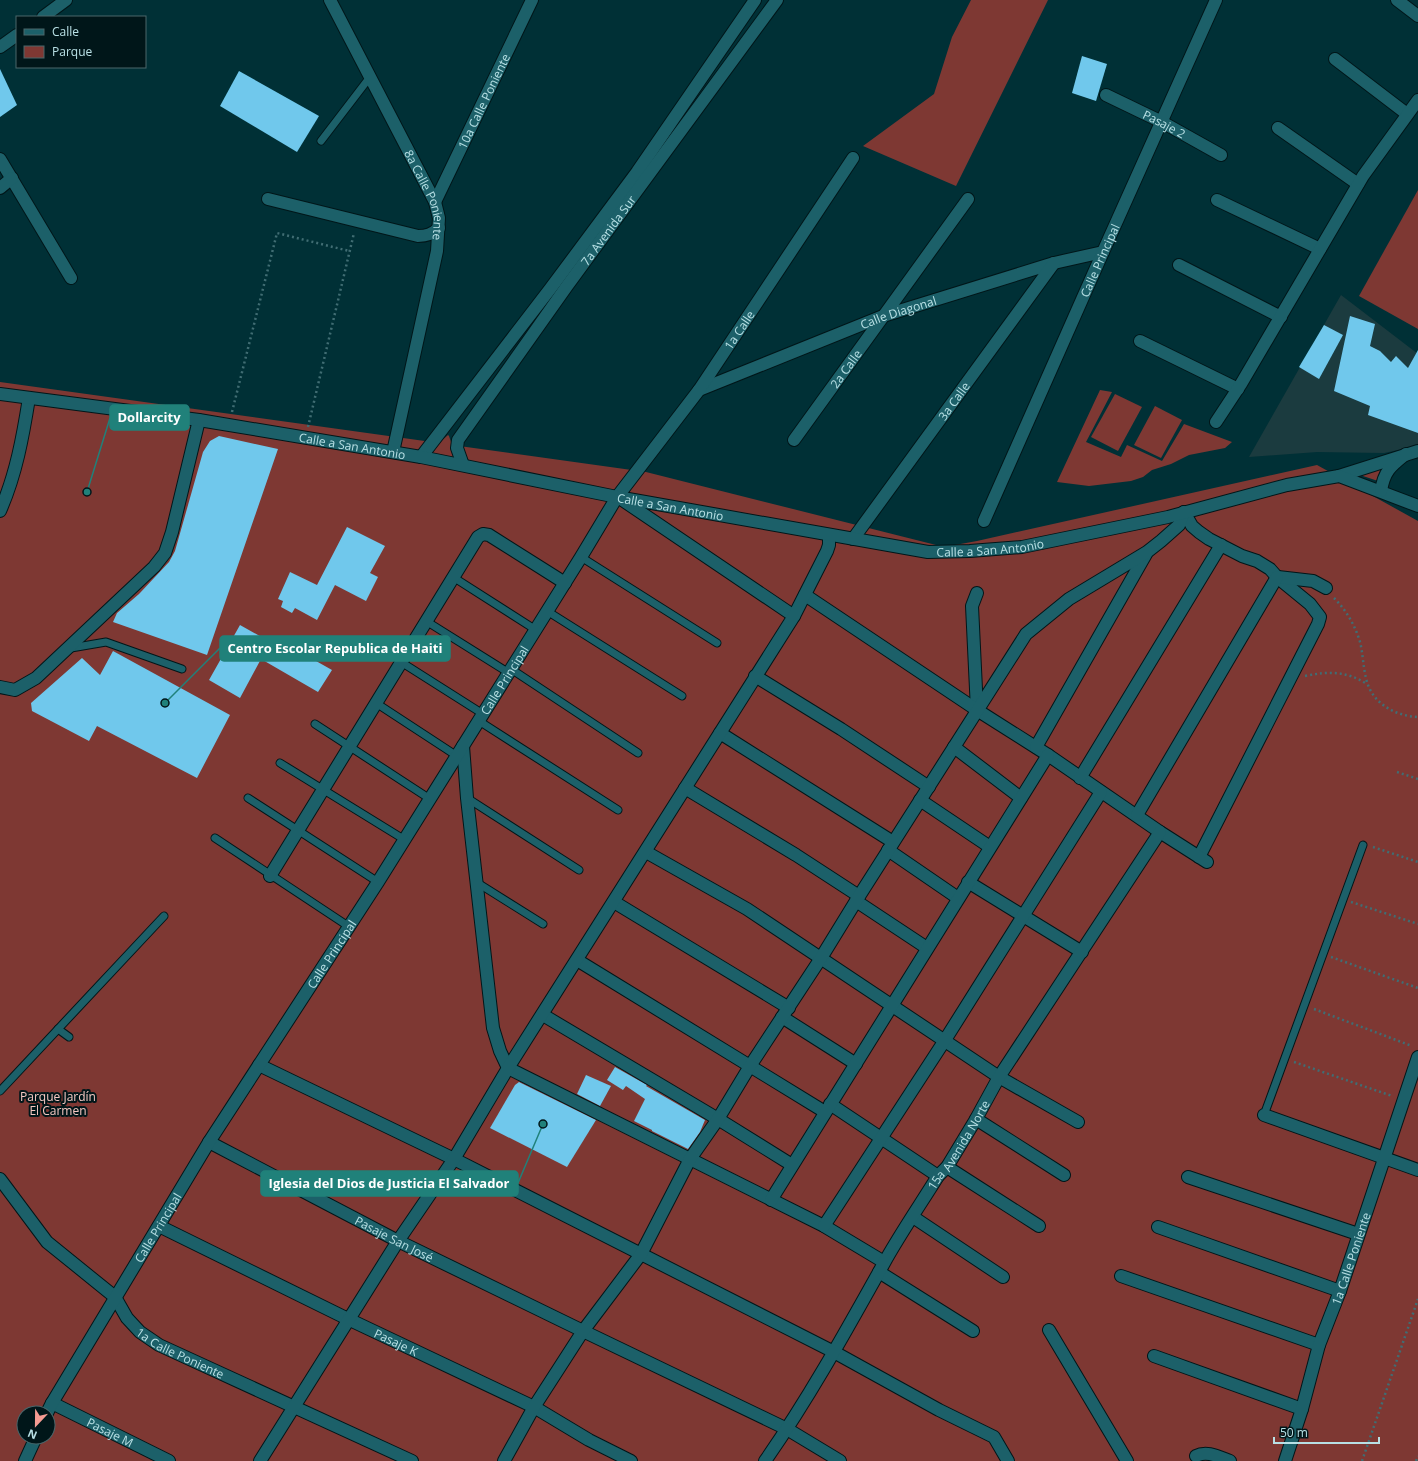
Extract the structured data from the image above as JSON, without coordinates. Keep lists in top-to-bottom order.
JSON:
{
  "streets": {
    "street": [
      "10a Calle Poniente",
      "Pasaje 2",
      "8a Calle Poniente",
      "7a Avenida Sur",
      "Calle Principal",
      "Calle Diagonal",
      "1a Calle",
      "2a Calle",
      "3a Calle",
      "Calle a San Antonio",
      "15a Avenida Norte",
      "Pasaje San José",
      "1a Calle Poniente",
      "Pasaje K",
      "Pasaje M"
    ]
  },
  "crossings": [
    ["10a Calle Poniente", "8a Calle Poniente"],
    ["Pasaje 2", "Calle Principal"],
    ["8a Calle Poniente", "Calle a San Antonio"],
    ["7a Avenida Sur", "Calle a San Antonio"],
    ["Calle Principal", "Calle Diagonal"],
    ["Calle Principal", "1a Calle"],
    ["Calle Principal", "Calle a San Antonio"],
    ["Calle Principal", "Pasaje San José"],
    ["Calle Principal", "1a Calle Poniente"],
    ["Calle Principal", "Pasaje K"],
    ["Calle Diagonal", "1a Calle"],
    ["Calle Diagonal", "2a Calle"],
    ["Calle Diagonal", "3a Calle"],
    ["1a Calle", "Calle a San Antonio"],
    ["3a Calle", "Calle a San Antonio"],
    ["15a Avenida Norte", "Pasaje San José"]
  ],
  "parks": ["Parque Jardín El Carmen"],
  "places": ["Dollarcity", "Centro Escolar Republica de Haiti", "Iglesia del Dios de Justicia El Salvador"],
  "legend": ["Calle", "Parque"],
  "scale_bar": "50 m",
  "north": "bottom"
}
